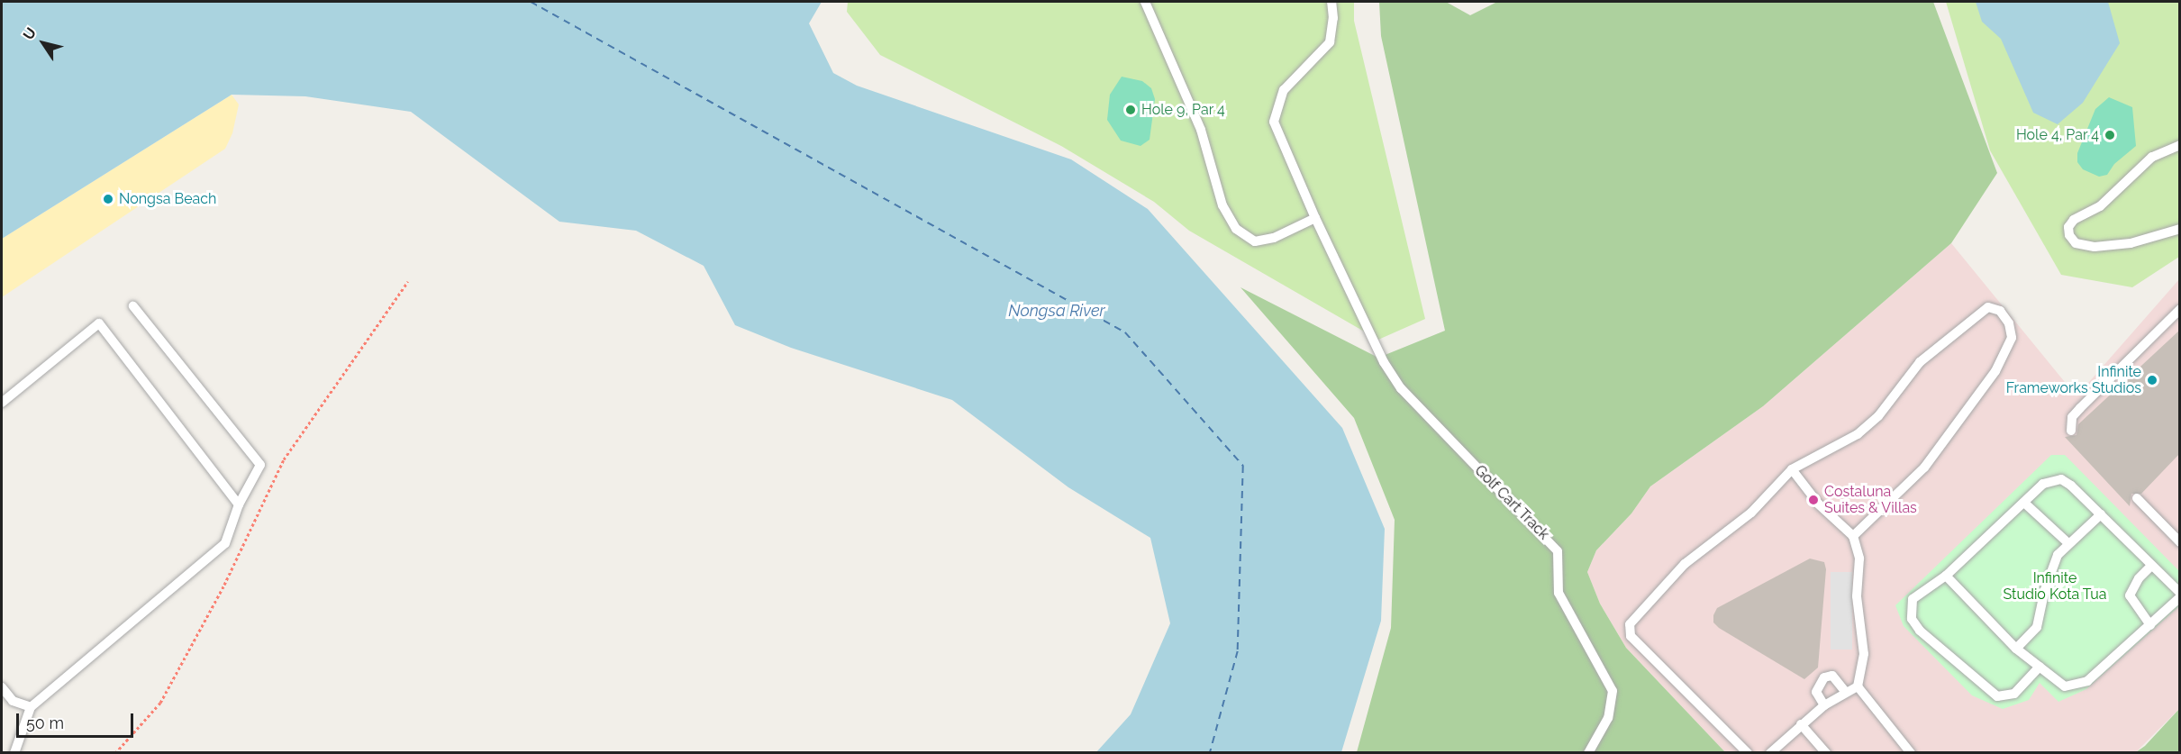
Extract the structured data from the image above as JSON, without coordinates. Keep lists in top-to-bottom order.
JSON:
{
  "streets": {
    "lane": ["Golf Cart Track"]
  },
  "water": ["Nongsa River"],
  "parks": ["Infinite Studio Kota Tua"],
  "places": [
    "Hole 9, Par 4",
    "Hole 4, Par 4",
    "Nongsa Beach",
    "Infinite Frameworks Studios",
    "Costaluna Suites & Villas"
  ],
  "scale_bar": "50 m",
  "north": "top left"
}
